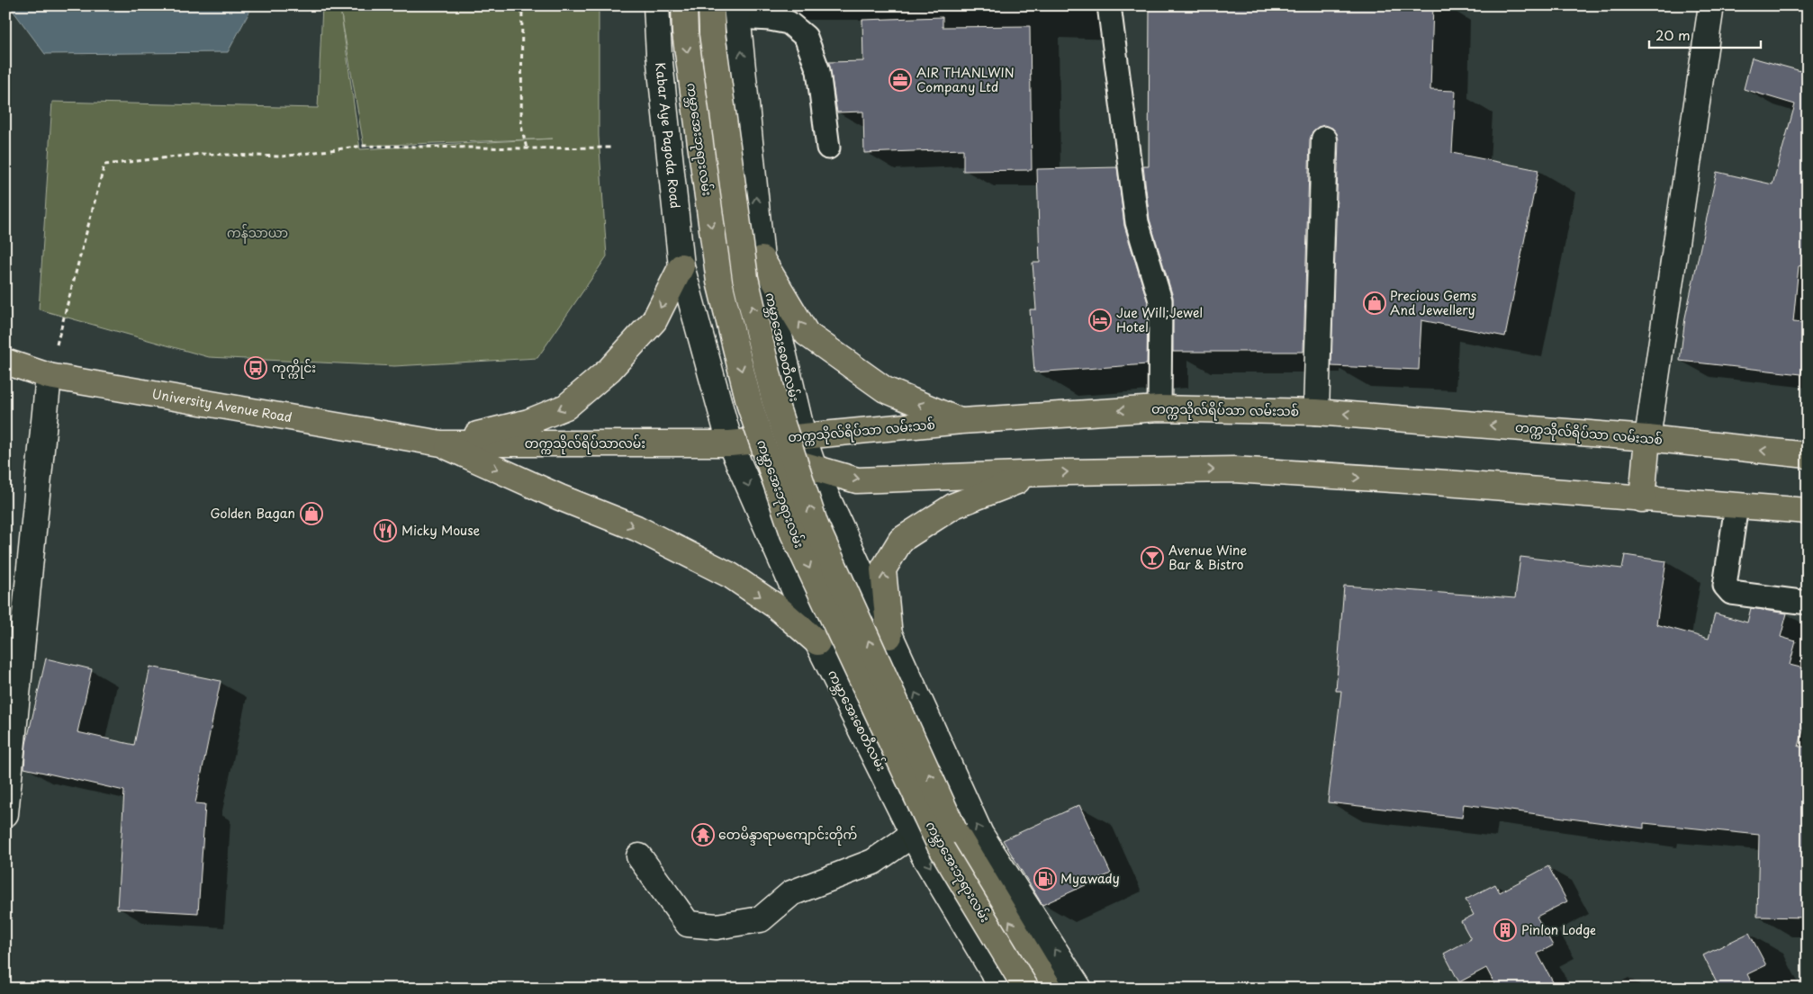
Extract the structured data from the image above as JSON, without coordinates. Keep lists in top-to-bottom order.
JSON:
{
  "streets": {
    "main road": [
      "Kabar Aye Pagoda Road",
      "ကမ္ဘာအေးဘုရားလမ်း",
      "ကမ္ဘာအေးစေတီလမ်း",
      "University Avenue Road",
      "တက္ကသိုလ်ရိပ်သာ လမ်းသစ်",
      "တက္ကသိုလ်ရိပ်သာလမ်း"
    ]
  },
  "crossings": [
    ["ကမ္ဘာအေးစေတီလမ်း", "တက္ကသိုလ်ရိပ်သာ လမ်းသစ်"],
    ["ကမ္ဘာအေးစေတီလမ်း", "တက္ကသိုလ်ရိပ်သာလမ်း"],
    ["University Avenue Road", "တက္ကသိုလ်ရိပ်သာလမ်း"],
    ["တက္ကသိုလ်ရိပ်သာ လမ်းသစ်", "တက္ကသိုလ်ရိပ်သာလမ်း"]
  ],
  "parks": ["ကန်သာယာ"],
  "places": {
    "office": ["AIR THANLWIN Company Ltd"],
    "shop": ["Precious Gems And Jewellery", "Golden Bagan"],
    "hotel": ["Jue Will;Jewel Hotel"],
    "bus stop": ["ကုက္ကိုင်း"],
    "restaurant": ["Micky Mouse"],
    "bar": ["Avenue Wine Bar & Bistro"],
    "temple": ["တေမိန္ဒာရာမကျောင်းတိုက်"],
    "fuel station": ["Myawady"],
    "building": ["Pinlon Lodge"]
  },
  "scale_bar": "20 m"
}
